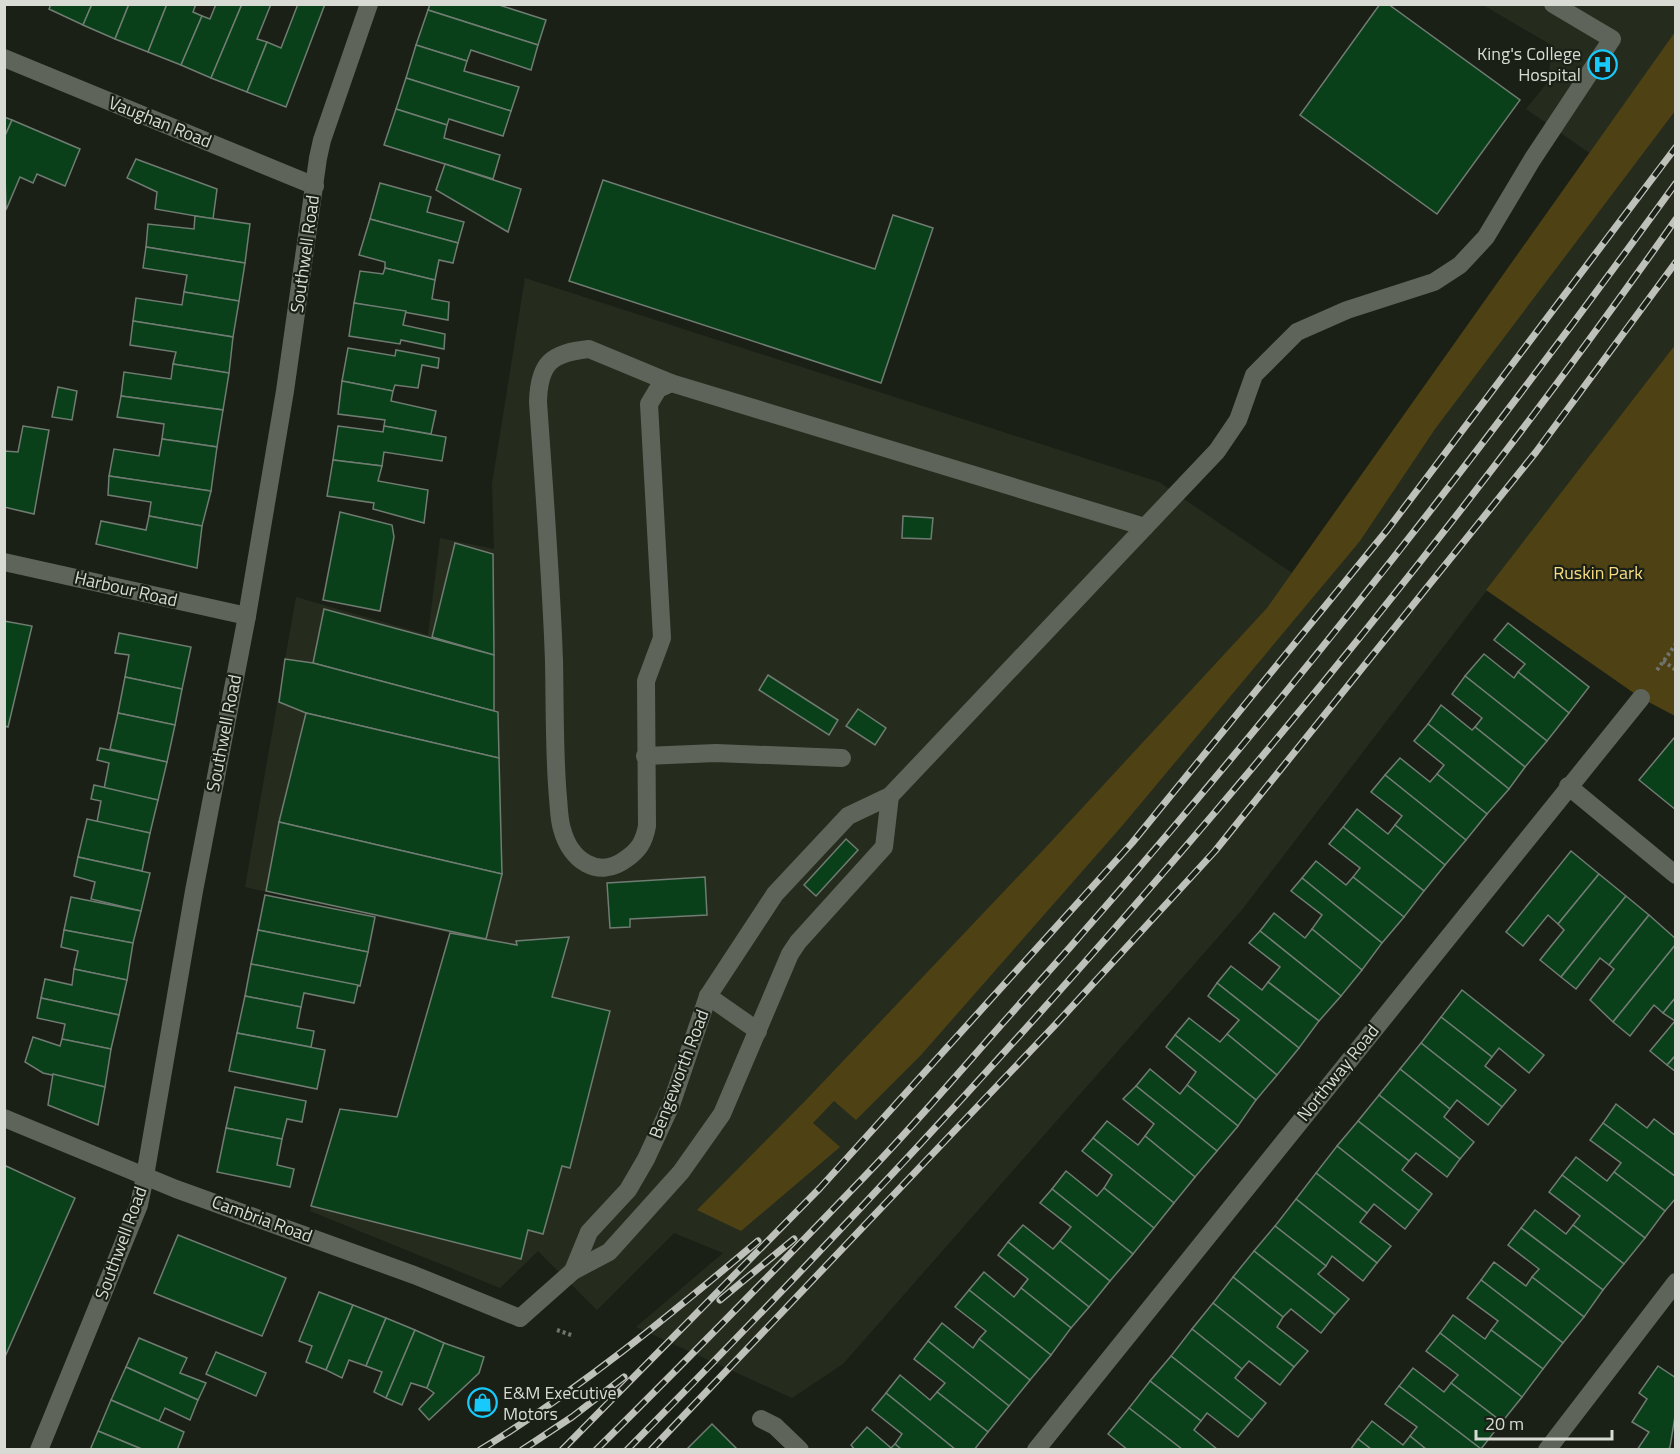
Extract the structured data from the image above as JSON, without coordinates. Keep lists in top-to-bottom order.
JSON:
{
  "streets": {
    "street": [
      "Vaughan Road",
      "Southwell Road",
      "Harbour Road",
      "Northway Road",
      "Bengeworth Road",
      "Cambria Road"
    ]
  },
  "crossings": [
    ["Vaughan Road", "Southwell Road"],
    ["Southwell Road", "Harbour Road"],
    ["Southwell Road", "Cambria Road"],
    ["Bengeworth Road", "Cambria Road"]
  ],
  "parks": ["Ruskin Park"],
  "places": {
    "hospital": ["King's College Hospital"],
    "shop": ["E&M Executive Motors"]
  },
  "scale_bar": "20 m"
}
